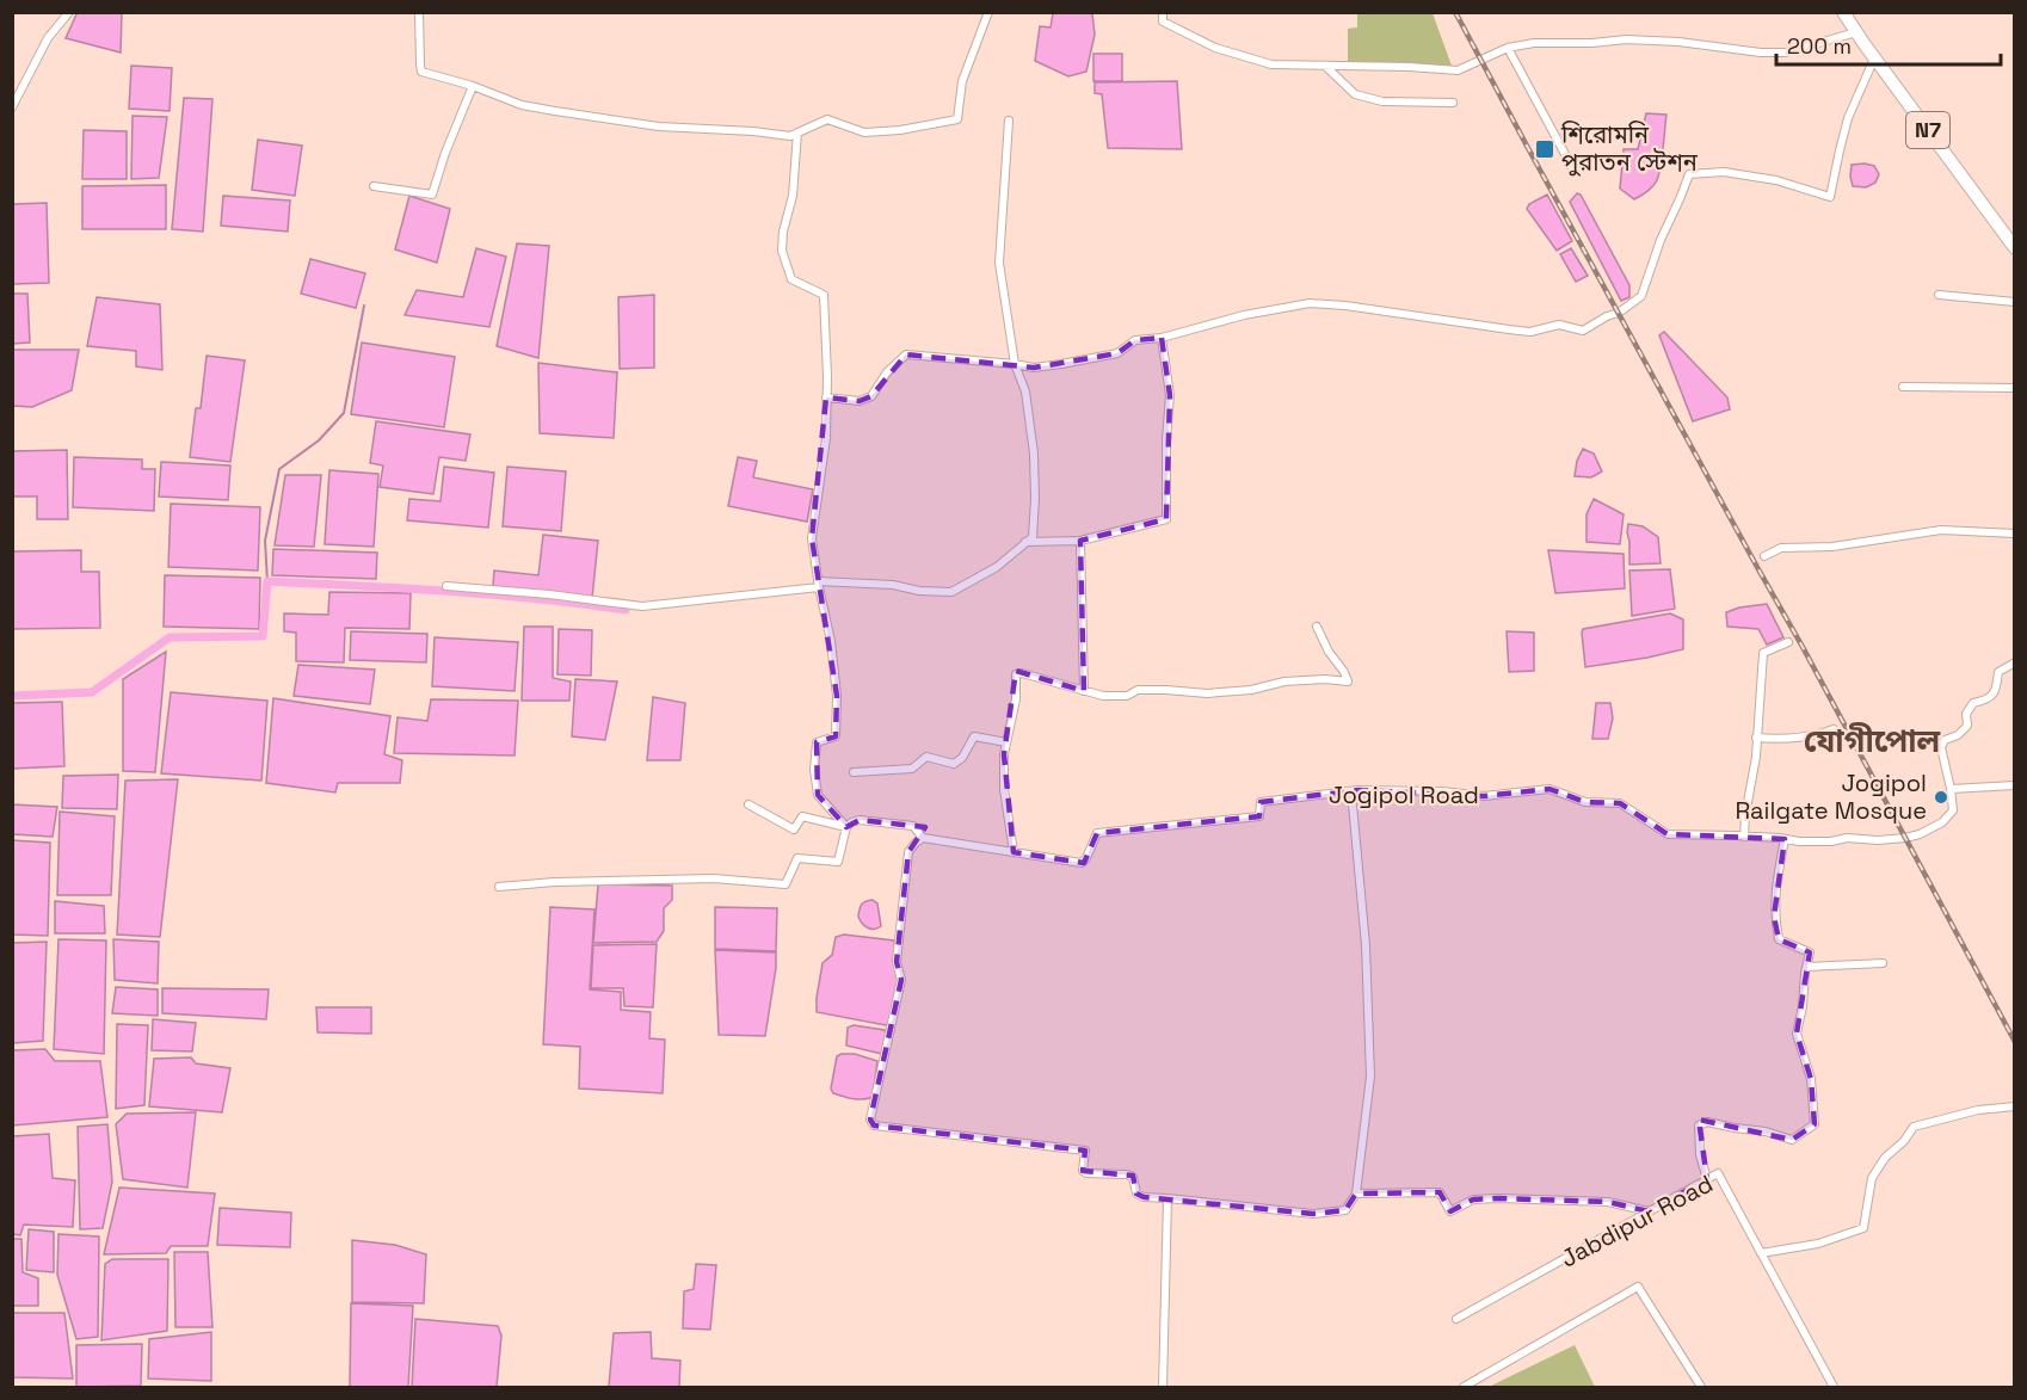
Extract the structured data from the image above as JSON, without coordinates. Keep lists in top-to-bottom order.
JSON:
{
  "streets": {
    "highway": ["N7"],
    "street": ["Jogipol Road", "Jabdipur Road"]
  },
  "districts": ["যোগীপোল"],
  "places": {
    "transit": ["শিরোমনি পুরাতন স্টেশন"],
    "other": ["Jogipol Railgate Mosque"]
  },
  "scale_bar": "200 m"
}
